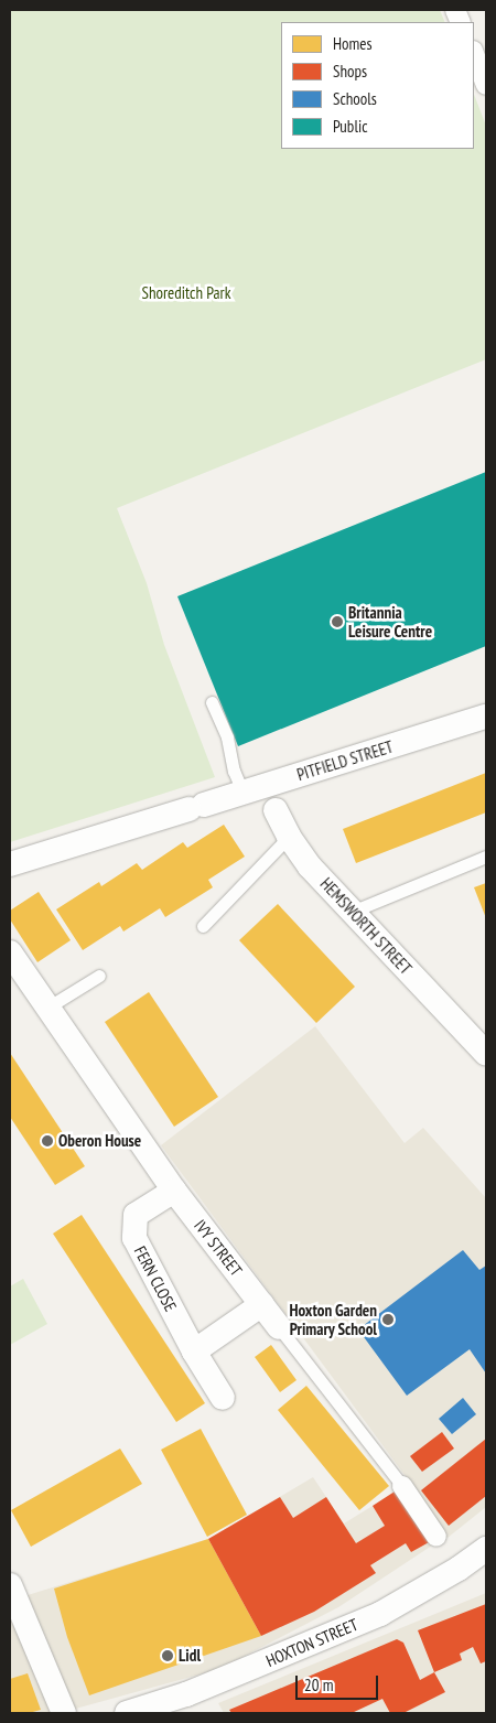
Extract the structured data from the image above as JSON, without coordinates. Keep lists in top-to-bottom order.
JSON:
{
  "streets": {
    "street": [
      "PITFIELD STREET",
      "HEMSWORTH STREET",
      "IVY STREET",
      "FERN CLOSE",
      "HOXTON STREET"
    ]
  },
  "crossings": [
    ["PITFIELD STREET", "HEMSWORTH STREET"],
    ["IVY STREET", "FERN CLOSE"]
  ],
  "parks": ["Shoreditch Park"],
  "places": [
    "Britannia Leisure Centre",
    "Oberon House",
    "Hoxton Garden Primary School",
    "Lidl"
  ],
  "legend": [
    "Homes",
    "Shops",
    "Schools",
    "Public"
  ],
  "scale_bar": "20 m"
}
